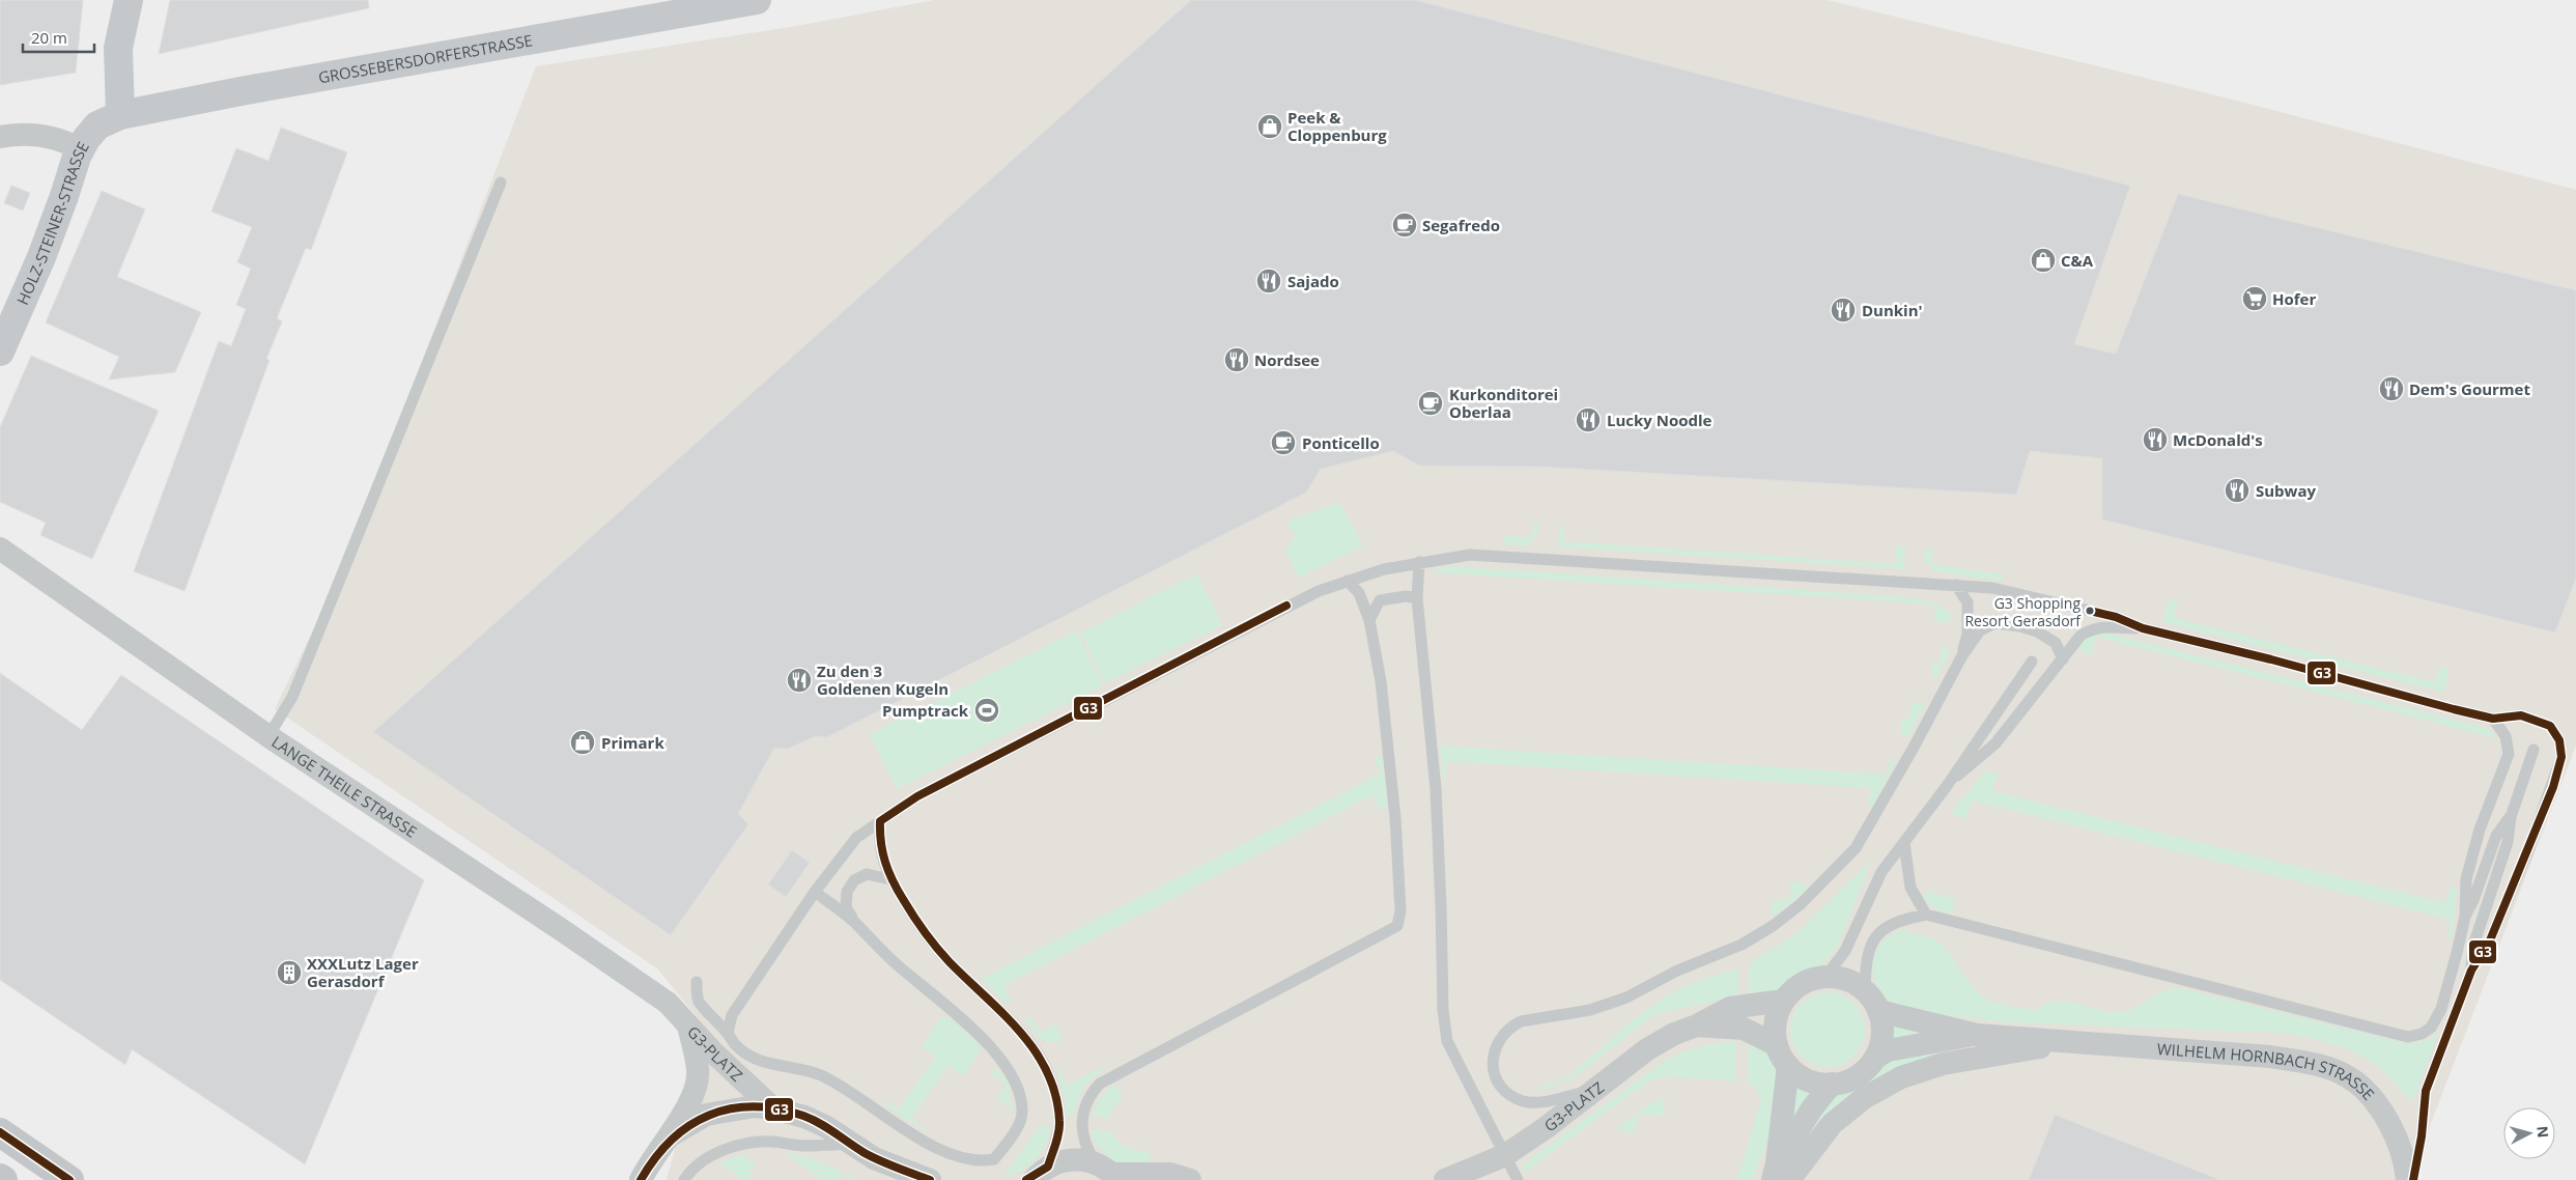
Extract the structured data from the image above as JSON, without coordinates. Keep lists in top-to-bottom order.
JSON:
{
  "streets": {
    "street": [
      "GROSSEBERSDORFERSTRASSE",
      "HOLZ-STEINER-STRASSE",
      "LANGE THEILE STRASSE",
      "G3-PLATZ",
      "WILHELM HORNBACH STRASSE"
    ]
  },
  "crossings": [
    ["GROSSEBERSDORFERSTRASSE", "HOLZ-STEINER-STRASSE"],
    ["LANGE THEILE STRASSE", "G3-PLATZ"],
    ["G3-PLATZ", "WILHELM HORNBACH STRASSE"]
  ],
  "places": {
    "shop": ["Peek & Cloppenburg", "C&A", "Primark"],
    "cafe": ["Segafredo", "Kurkonditorei Oberlaa", "Ponticello"],
    "restaurant": [
      "Sajado",
      "Dunkin'",
      "Nordsee",
      "Dem's Gourmet",
      "Lucky Noodle",
      "McDonald's",
      "Subway",
      "Zu den 3 Goldenen Kugeln"
    ],
    "supermarket": ["Hofer"],
    "other": ["G3 Shopping Resort Gerasdorf"],
    "sports": ["Pumptrack"],
    "building": ["XXXLutz Lager Gerasdorf"]
  },
  "lines": ["transit line G3"],
  "scale_bar": "20 m",
  "north": "right"
}
